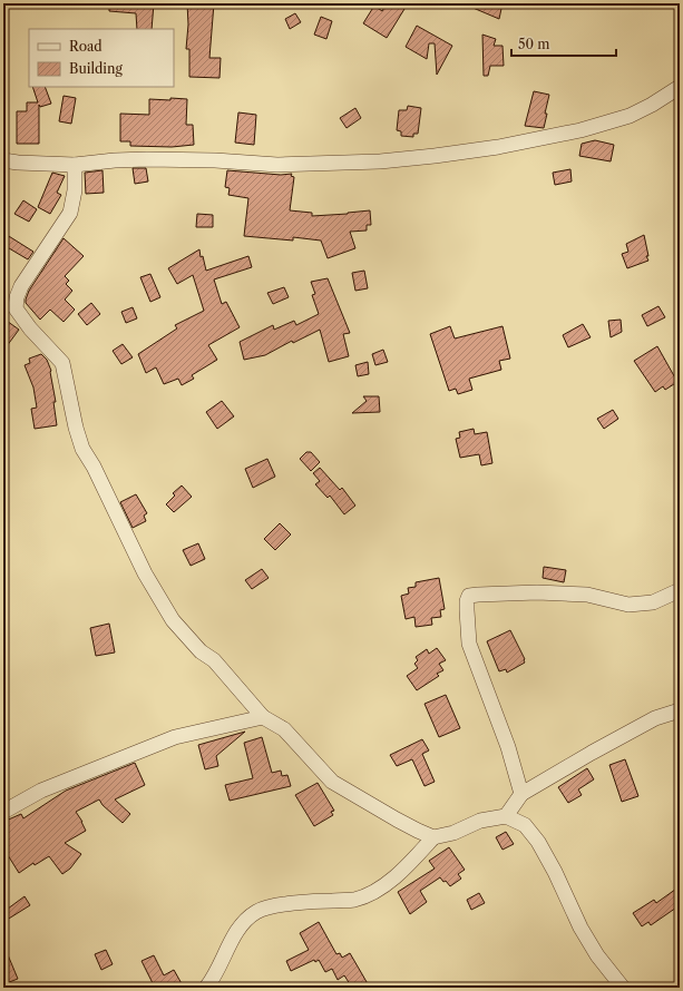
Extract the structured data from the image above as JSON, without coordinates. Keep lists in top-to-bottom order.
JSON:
{
  "legend": ["Road", "Building"],
  "scale_bar": "50 m"
}
